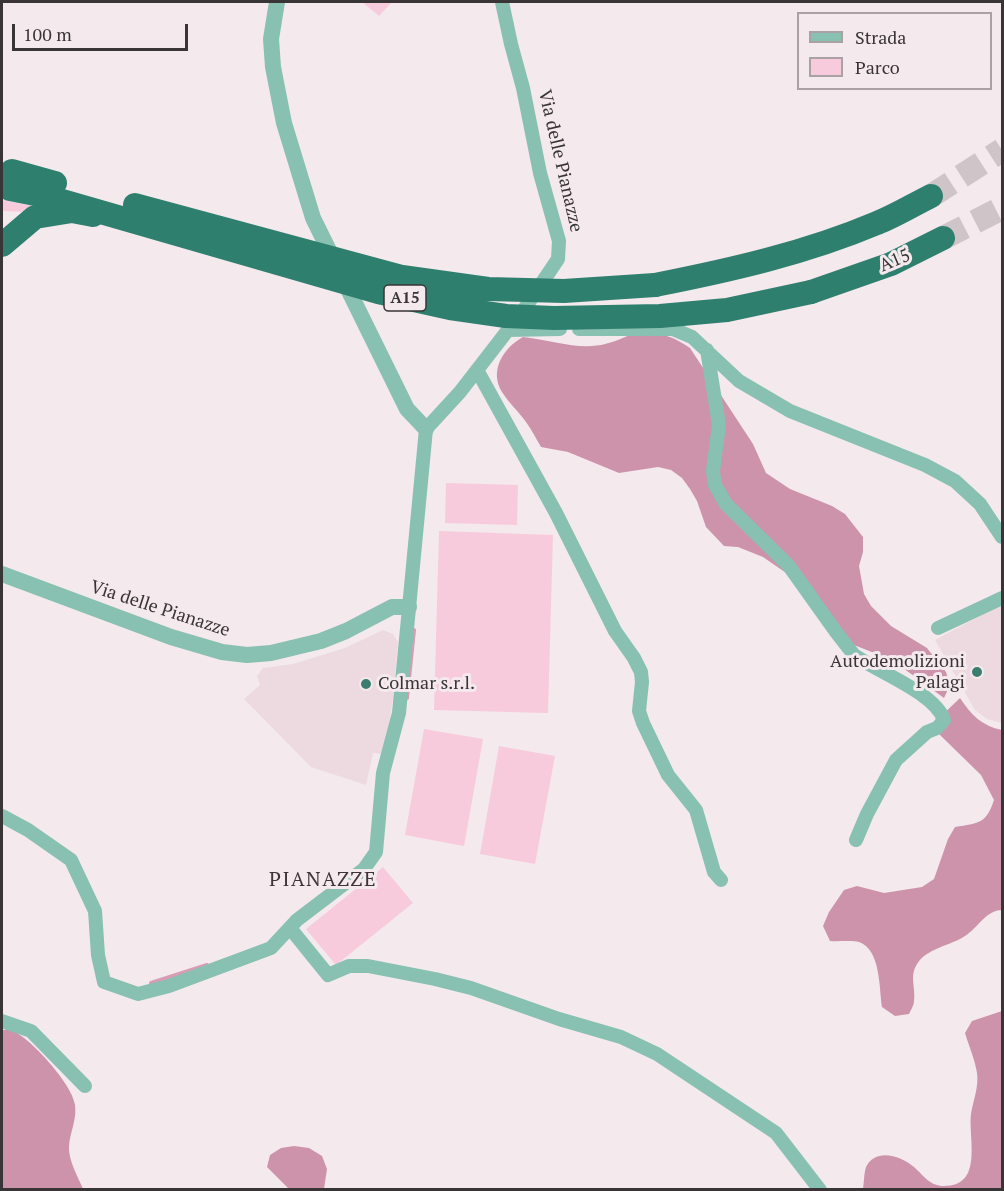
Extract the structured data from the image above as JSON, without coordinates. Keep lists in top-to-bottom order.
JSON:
{
  "streets": {
    "highway": ["A15"],
    "street": ["Via delle Pianazze"]
  },
  "districts": ["PIANAZZE"],
  "places": ["Autodemolizioni Palagi", "Colmar s.r.l."],
  "legend": ["Strada", "Parco"],
  "scale_bar": "100 m"
}
